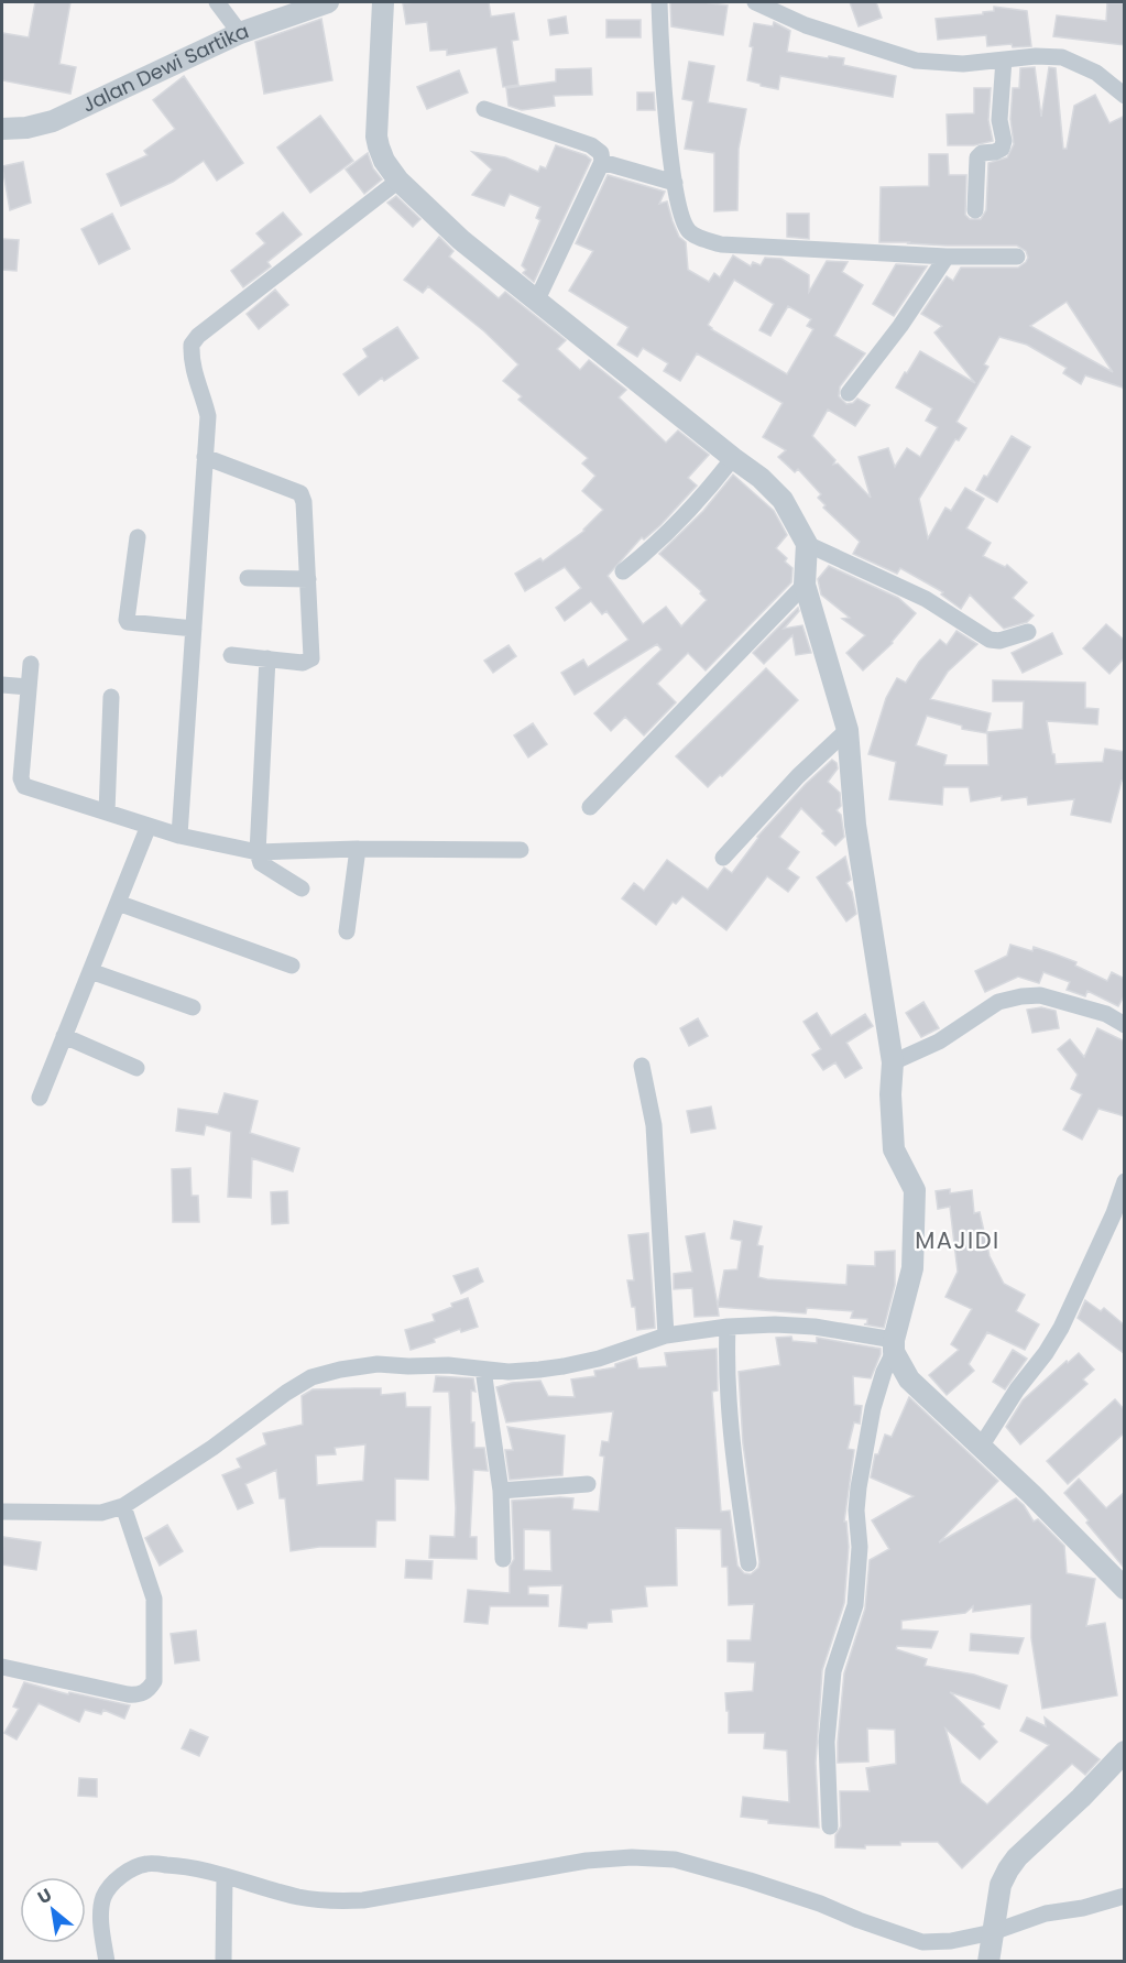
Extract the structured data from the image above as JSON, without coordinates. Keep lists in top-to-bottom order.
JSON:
{
  "streets": {
    "street": ["Jalan Dewi Sartika"]
  },
  "districts": ["MAJIDI"],
  "north": "top left"
}
